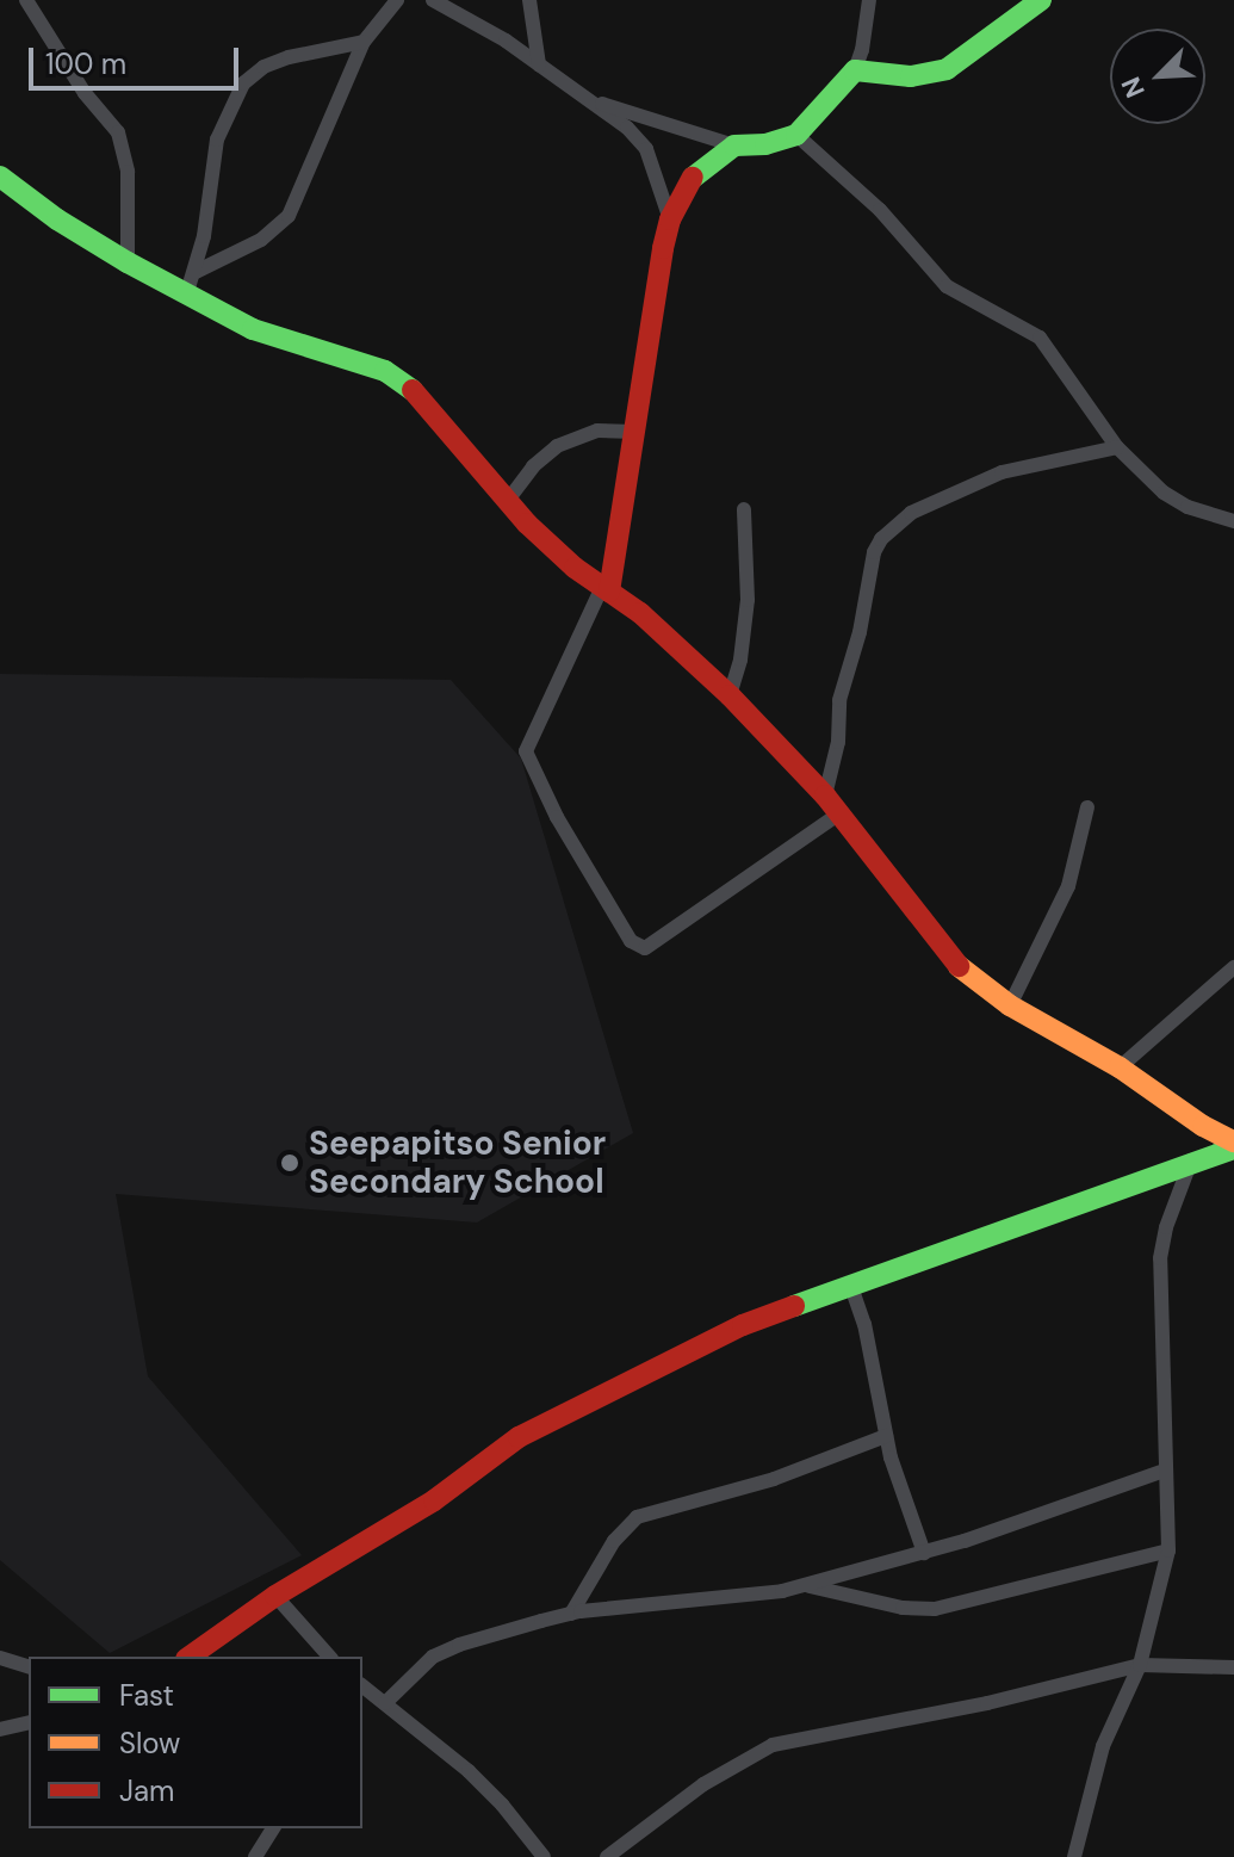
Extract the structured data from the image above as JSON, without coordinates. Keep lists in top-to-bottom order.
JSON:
{
  "places": ["Seepapitso Senior Secondary School"],
  "legend": ["Fast", "Slow", "Jam"],
  "scale_bar": "100 m",
  "north": "bottom left"
}
